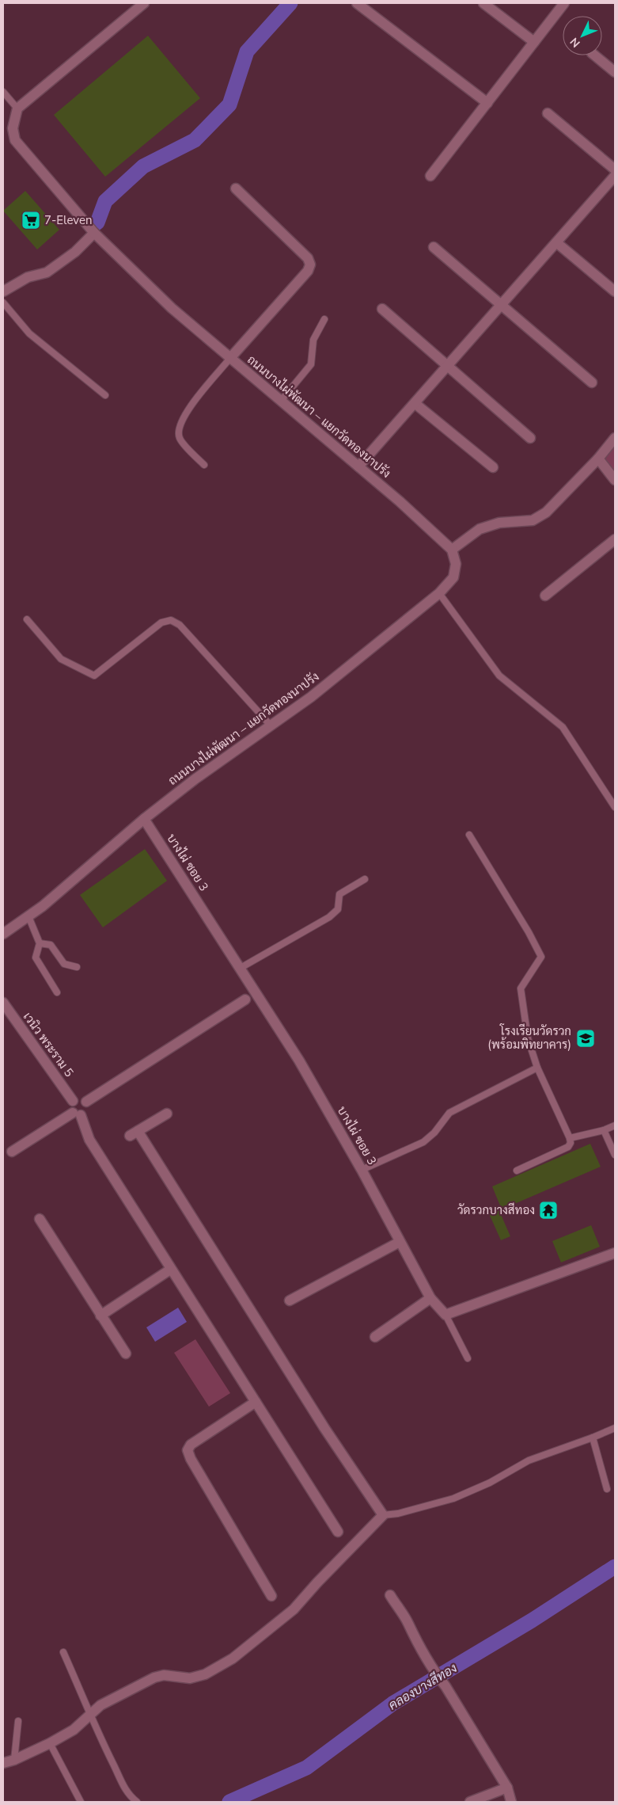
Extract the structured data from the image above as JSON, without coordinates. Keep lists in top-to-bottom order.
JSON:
{
  "streets": {
    "street": ["ถนนบางไผ่พัฒนา – แยกวัดทองนาปรัง", "บางไผ่ ซอย 3", "เวนิว พระราม 5"]
  },
  "crossings": [
    ["ถนนบางไผ่พัฒนา – แยกวัดทองนาปรัง", "บางไผ่ ซอย 3"]
  ],
  "water": ["คลองบางสีทอง"],
  "places": {
    "supermarket": ["7-Eleven"],
    "school or university": ["โรงเรียนวัดรวก (พร้อมพิทยาคาร)"],
    "temple": ["วัดรวกบางสีทอง"]
  },
  "north": "bottom left"
}
